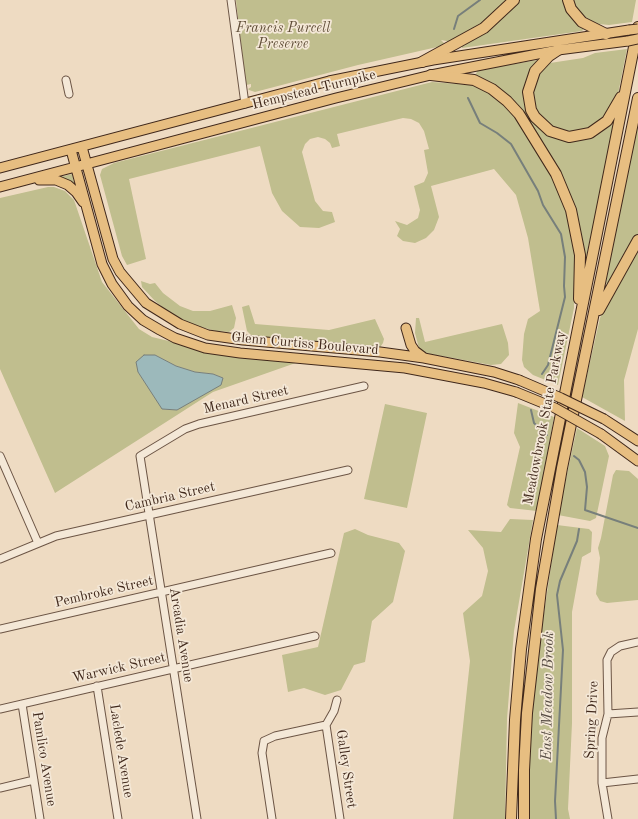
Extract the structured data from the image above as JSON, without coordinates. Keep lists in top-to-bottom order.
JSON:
{
  "streets": {
    "highway": ["Meadowbrook State Parkway"],
    "main road": ["Hempstead Turnpike", "Glenn Curtiss Boulevard"],
    "street": [
      "Menard Street",
      "Cambria Street",
      "Pembroke Street",
      "Arcadia Avenue",
      "Warwick Street",
      "Spring Drive",
      "Laclede Avenue",
      "Pamlico Avenue",
      "Galley Street"
    ]
  },
  "crossings": [
    ["Hempstead Turnpike", "Glenn Curtiss Boulevard"],
    ["Hempstead Turnpike", "Meadowbrook State Parkway"],
    ["Menard Street", "Arcadia Avenue"],
    ["Cambria Street", "Arcadia Avenue"],
    ["Pembroke Street", "Arcadia Avenue"],
    ["Arcadia Avenue", "Warwick Street"],
    ["Warwick Street", "Laclede Avenue"],
    ["Warwick Street", "Pamlico Avenue"]
  ],
  "water": ["East Meadow Brook"],
  "parks": ["Francis Purcell Preserve"]
}
